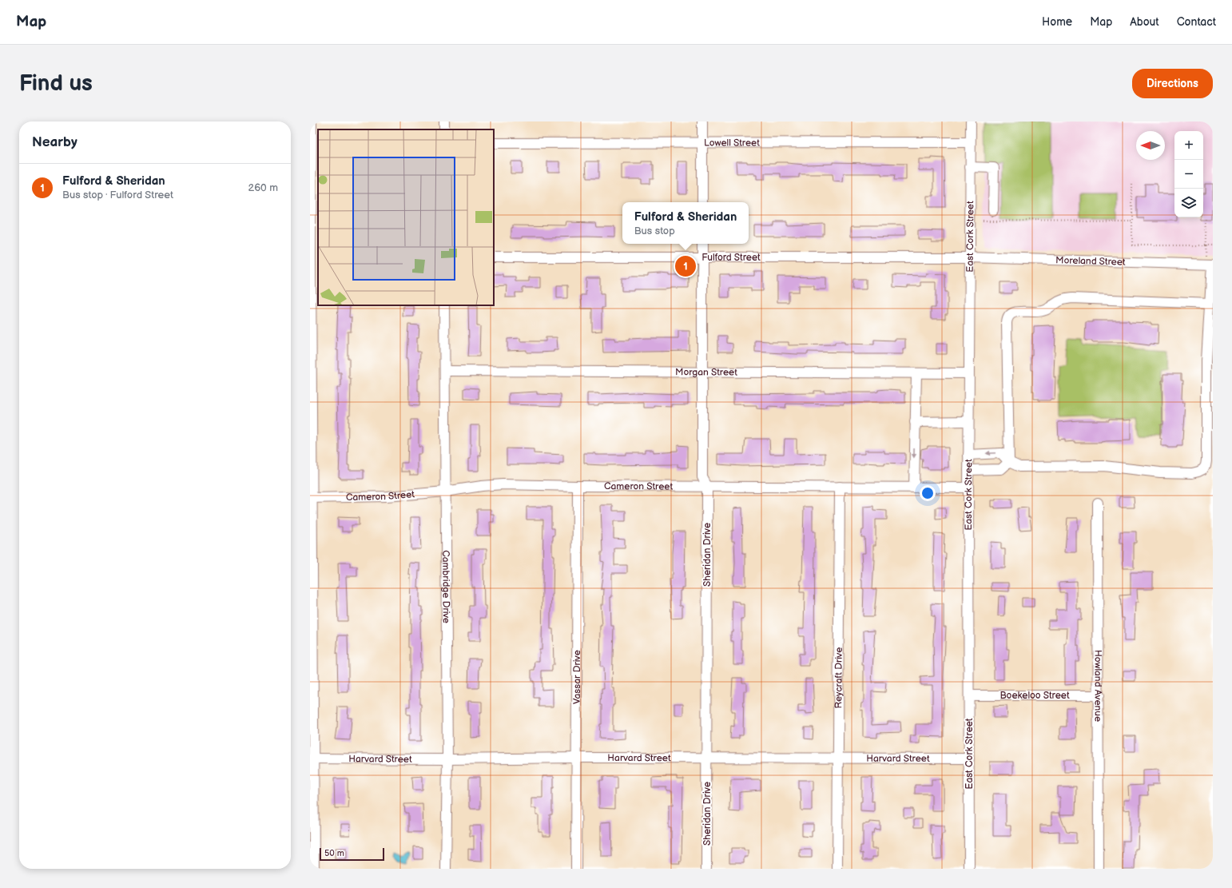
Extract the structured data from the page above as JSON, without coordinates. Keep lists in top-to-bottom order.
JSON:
{
  "streets": {
    "street": [
      "Lowell Street",
      "East Cork Street",
      "Fulford Street",
      "Moreland Street",
      "Morgan Street",
      "Cameron Street",
      "Sheridan Drive",
      "Cambridge Drive",
      "Vassar Drive",
      "Reycraft Drive",
      "Howland Avenue",
      "Boekeloo Street",
      "Harvard Street"
    ]
  },
  "crossings": [
    ["Lowell Street", "East Cork Street"],
    ["East Cork Street", "Fulford Street"],
    ["East Cork Street", "Moreland Street"],
    ["East Cork Street", "Morgan Street"],
    ["East Cork Street", "Cameron Street"],
    ["East Cork Street", "Boekeloo Street"],
    ["East Cork Street", "Harvard Street"],
    ["Fulford Street", "Moreland Street"],
    ["Fulford Street", "Sheridan Drive"],
    ["Morgan Street", "Sheridan Drive"],
    ["Morgan Street", "Cambridge Drive"],
    ["Cameron Street", "Sheridan Drive"],
    ["Cameron Street", "Cambridge Drive"],
    ["Cameron Street", "Vassar Drive"],
    ["Cameron Street", "Reycraft Drive"],
    ["Sheridan Drive", "Harvard Street"],
    ["Cambridge Drive", "Harvard Street"],
    ["Vassar Drive", "Harvard Street"],
    ["Reycraft Drive", "Harvard Street"],
    ["Howland Avenue", "Boekeloo Street"]
  ],
  "scale_bar": "50 m",
  "north": "left",
  "page": {
    "header": "Map",
    "nav": [
      "Home",
      "Map",
      "About",
      "Contact"
    ],
    "buttons": "Directions",
    "title": "Find us",
    "heading": "Nearby",
    "map_buttons": ["+", "−"],
    "list": [
      {
        "mark": "1",
        "name": "Fulford & Sheridan",
        "note": "Bus stop · Fulford Street",
        "value": "260 m"
      }
    ],
    "popup": ["Fulford & Sheridan", "Bus stop"],
    "pins": "1",
    "scale": "50 m"
  }
}
